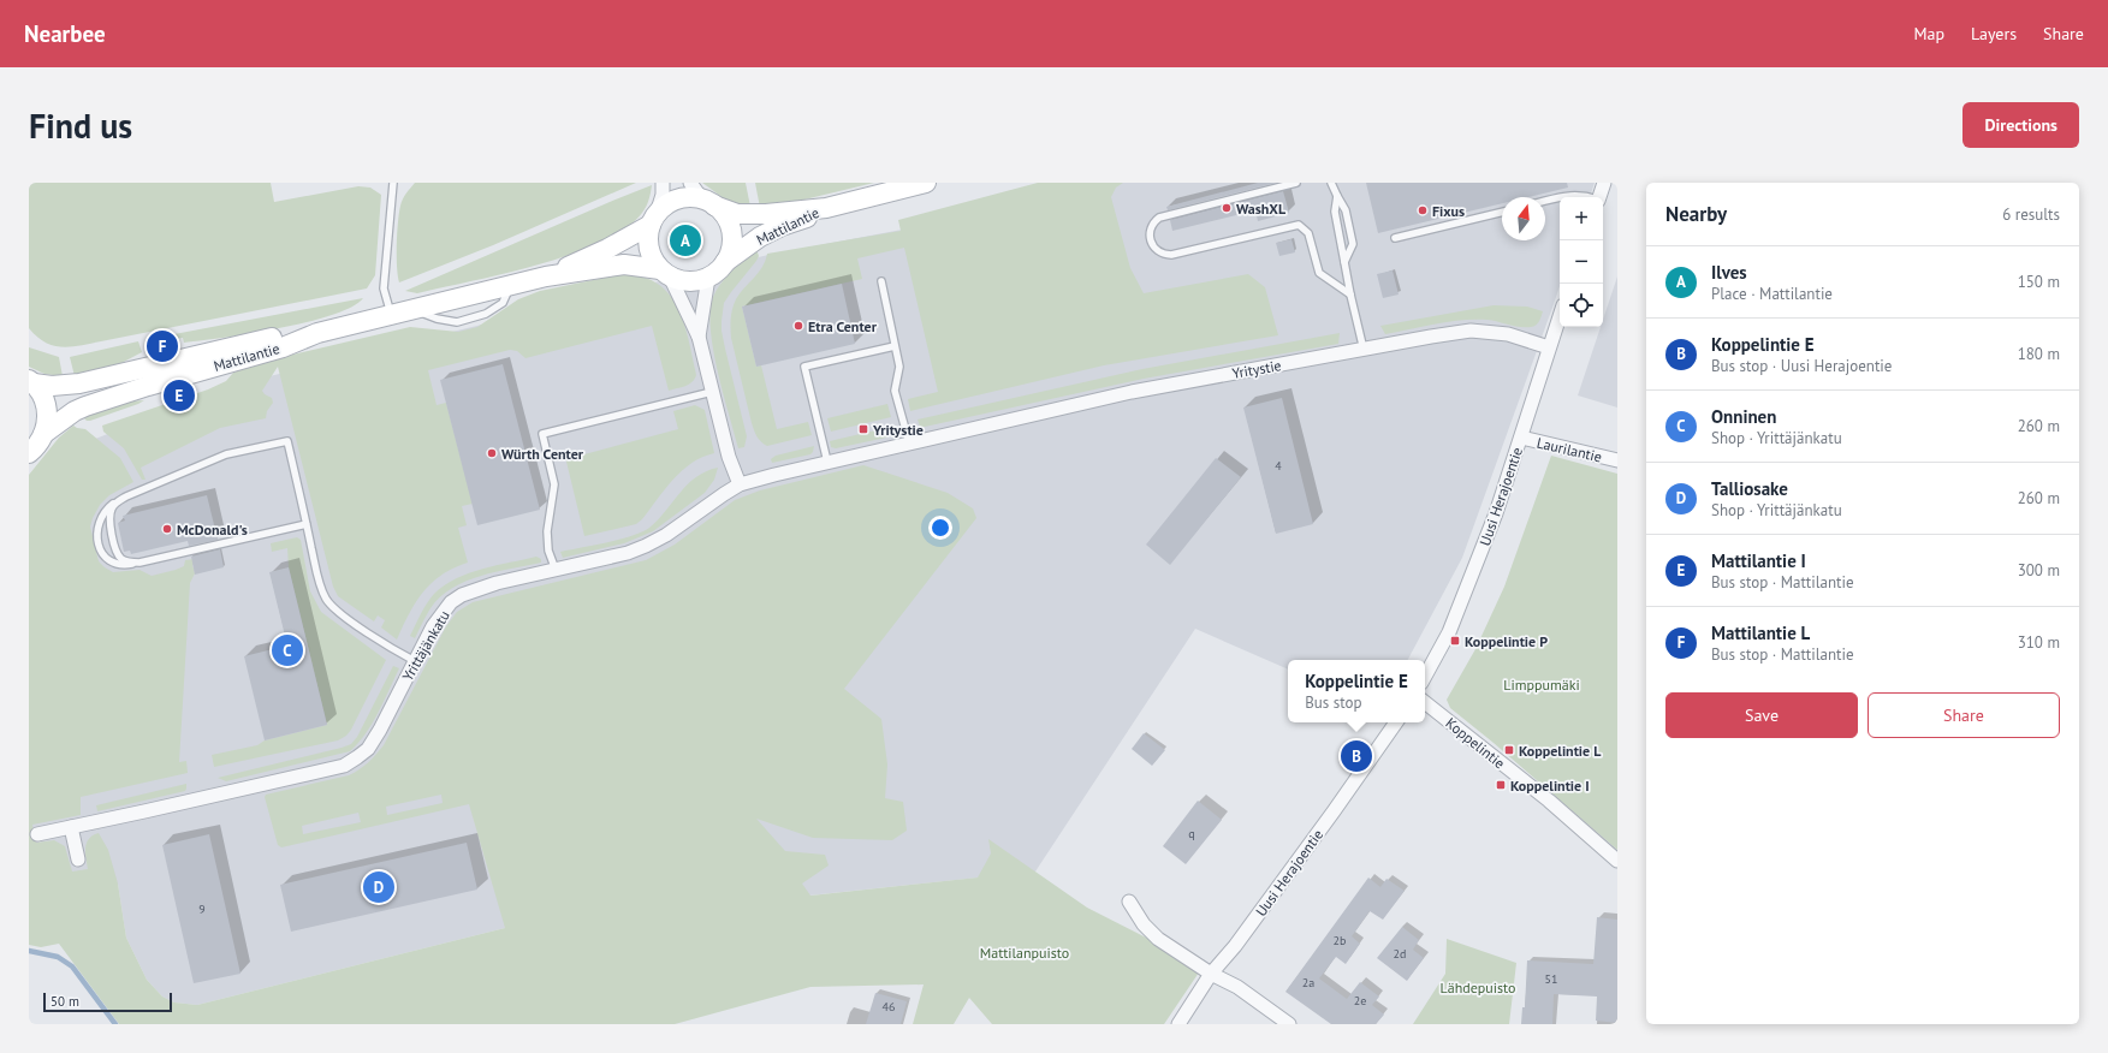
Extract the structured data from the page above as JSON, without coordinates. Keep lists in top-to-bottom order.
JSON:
{
  "streets": {
    "street": [
      "Mattilantie",
      "Yritystie",
      "Laurilantie",
      "Uusi Herajoentie",
      "Yrittäjänkatu",
      "Koppelintie"
    ]
  },
  "crossings": [
    ["Yritystie", "Uusi Herajoentie"],
    ["Yritystie", "Yrittäjänkatu"],
    ["Laurilantie", "Uusi Herajoentie"]
  ],
  "parks": ["Limppumäki", "Mattilanpuisto", "Lähdepuisto"],
  "places": {
    "other": [
      "WashXL",
      "Fixus",
      "Etra Center",
      "Würth Center",
      "McDonald's"
    ],
    "transit": [
      "Yritystie",
      "Koppelintie P",
      "Koppelintie L",
      "Koppelintie I"
    ]
  },
  "house_numbers": [
    "4",
    "q",
    "9",
    "2b",
    "2d",
    "51",
    "2a",
    "2e",
    "46"
  ],
  "scale_bar": "50 m",
  "north": "top",
  "page": {
    "header": "Nearbee",
    "nav": ["Map", "Layers", "Share"],
    "buttons": [
      "Directions",
      ["Save", "Share"]
    ],
    "title": "Find us",
    "heading": ["Nearby", "6 results"],
    "map_buttons": ["+", "−"],
    "pins": [
      "A",
      "F",
      "E",
      "C",
      "B",
      "D"
    ],
    "list": [
      {
        "mark": "A",
        "name": "Ilves",
        "note": "Place · Mattilantie",
        "value": "150 m"
      },
      {
        "mark": "B",
        "name": "Koppelintie E",
        "note": "Bus stop · Uusi Herajoentie",
        "value": "180 m"
      },
      {
        "mark": "C",
        "name": "Onninen",
        "note": "Shop · Yrittäjänkatu",
        "value": "260 m"
      },
      {
        "mark": "D",
        "name": "Talliosake",
        "note": "Shop · Yrittäjänkatu",
        "value": "260 m"
      },
      {
        "mark": "E",
        "name": "Mattilantie I",
        "note": "Bus stop · Mattilantie",
        "value": "300 m"
      },
      {
        "mark": "F",
        "name": "Mattilantie L",
        "note": "Bus stop · Mattilantie",
        "value": "310 m"
      }
    ],
    "popup": ["Koppelintie E", "Bus stop"],
    "scale": "50 m"
  }
}
